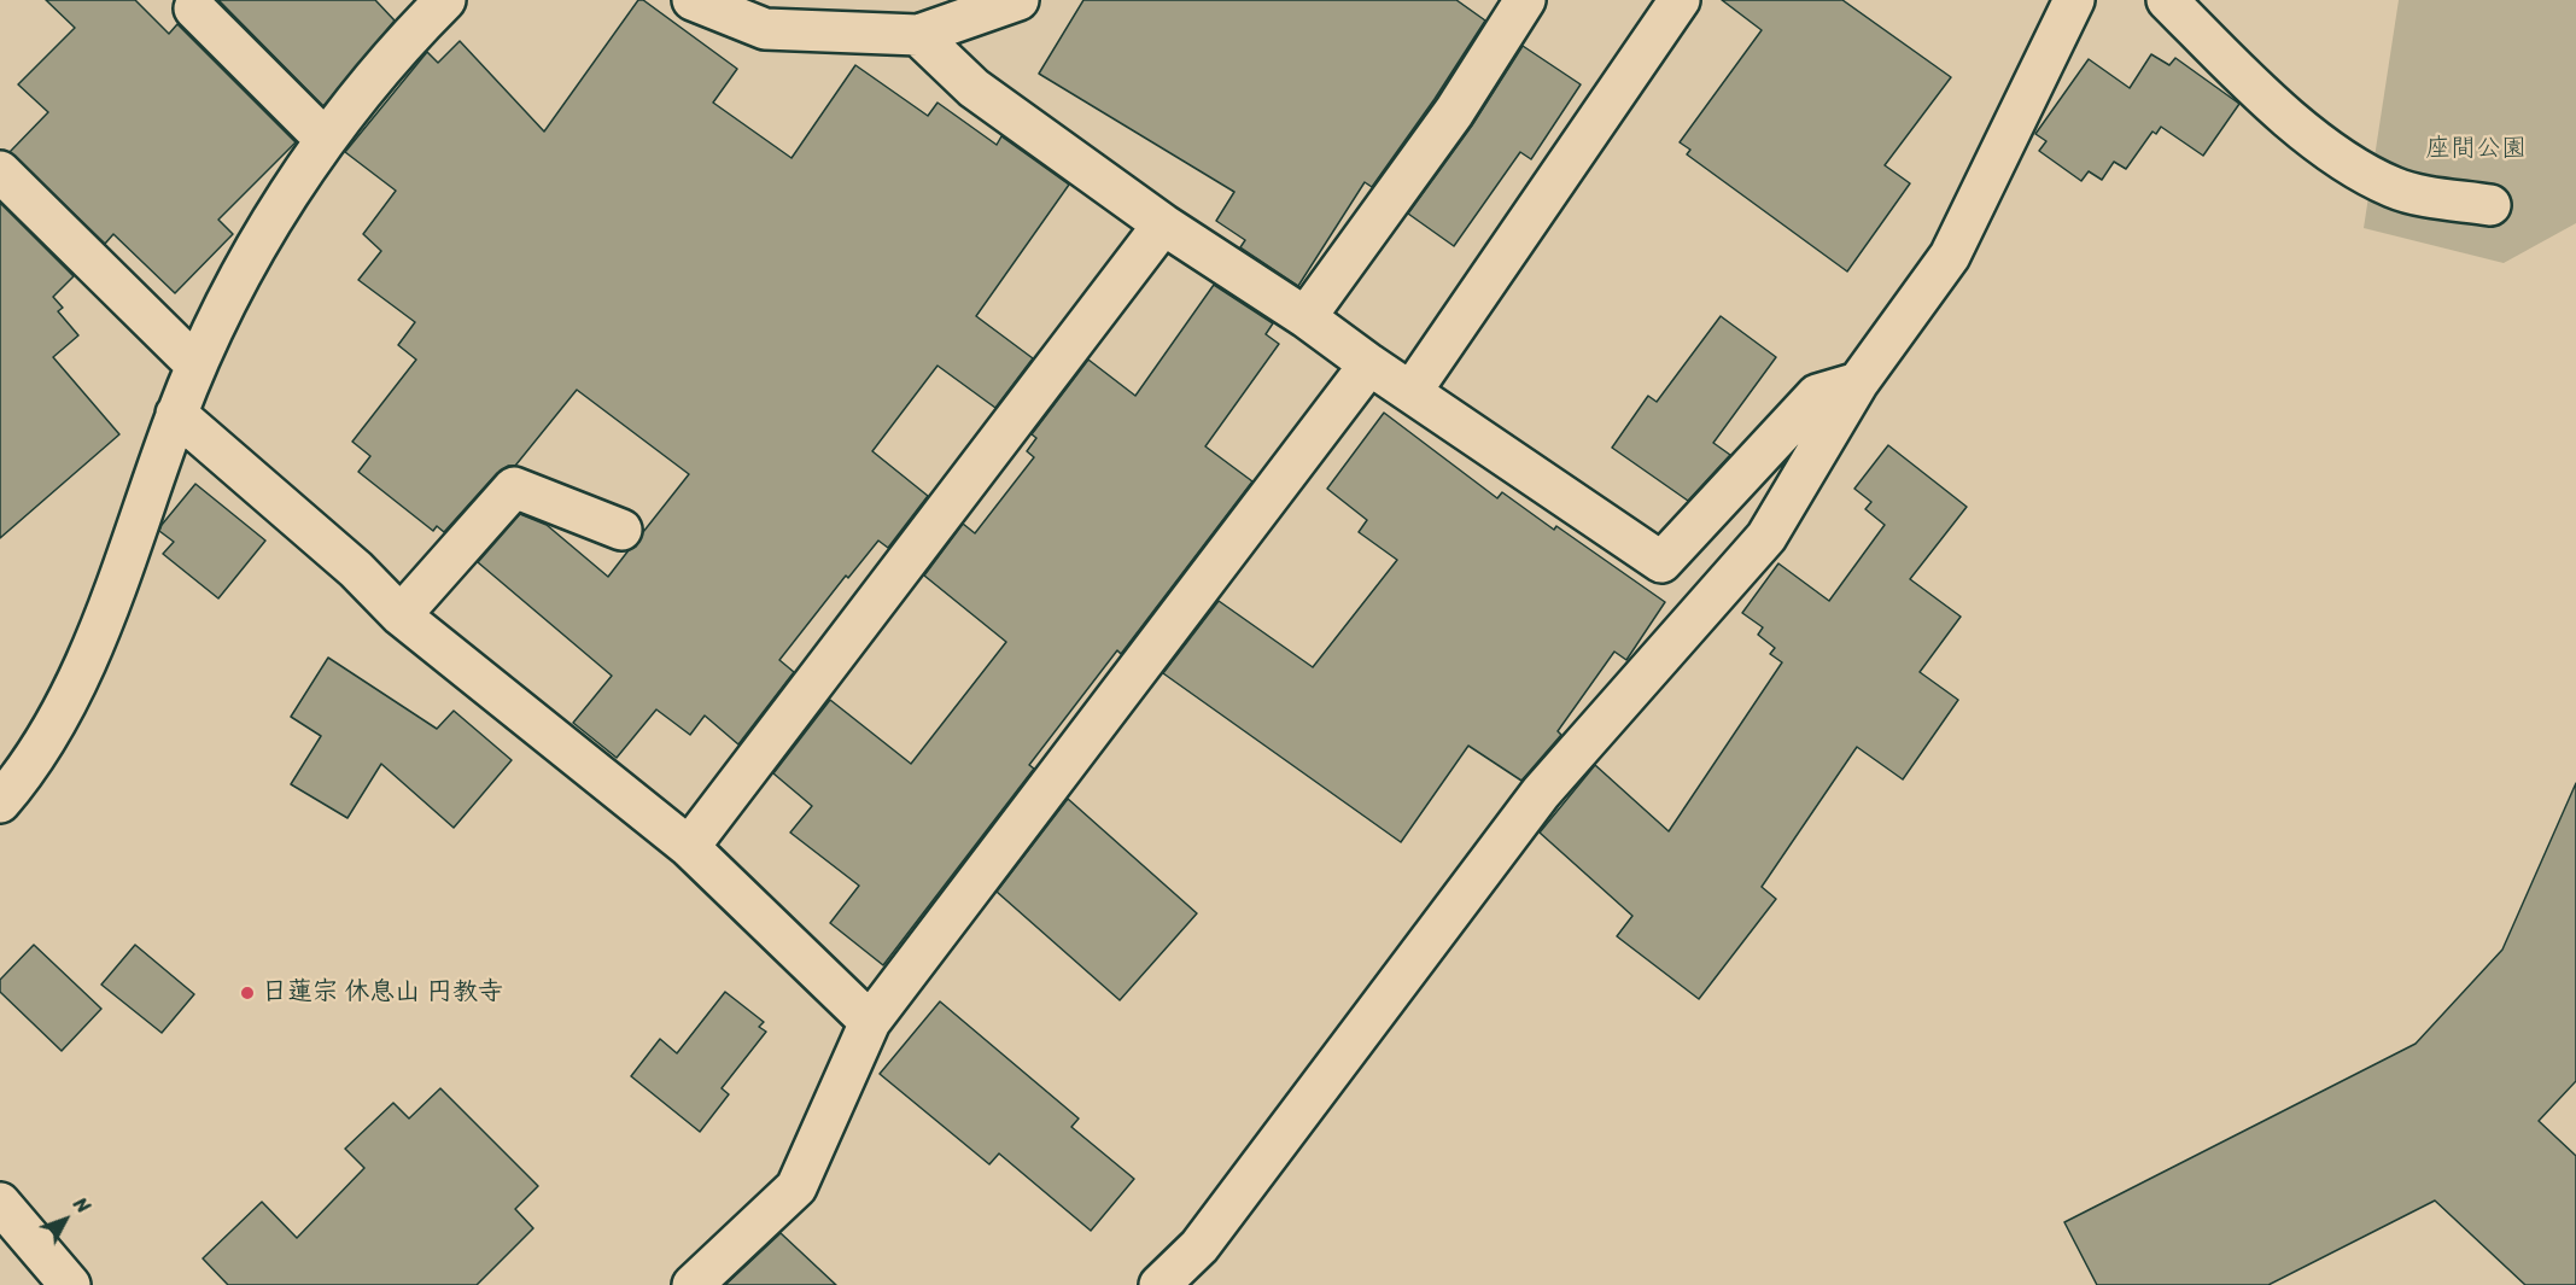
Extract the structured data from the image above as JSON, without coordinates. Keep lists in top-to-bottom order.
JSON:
{
  "parks": ["座間公園"],
  "places": ["日蓮宗 休息山 円教寺"],
  "north": "top right"
}
